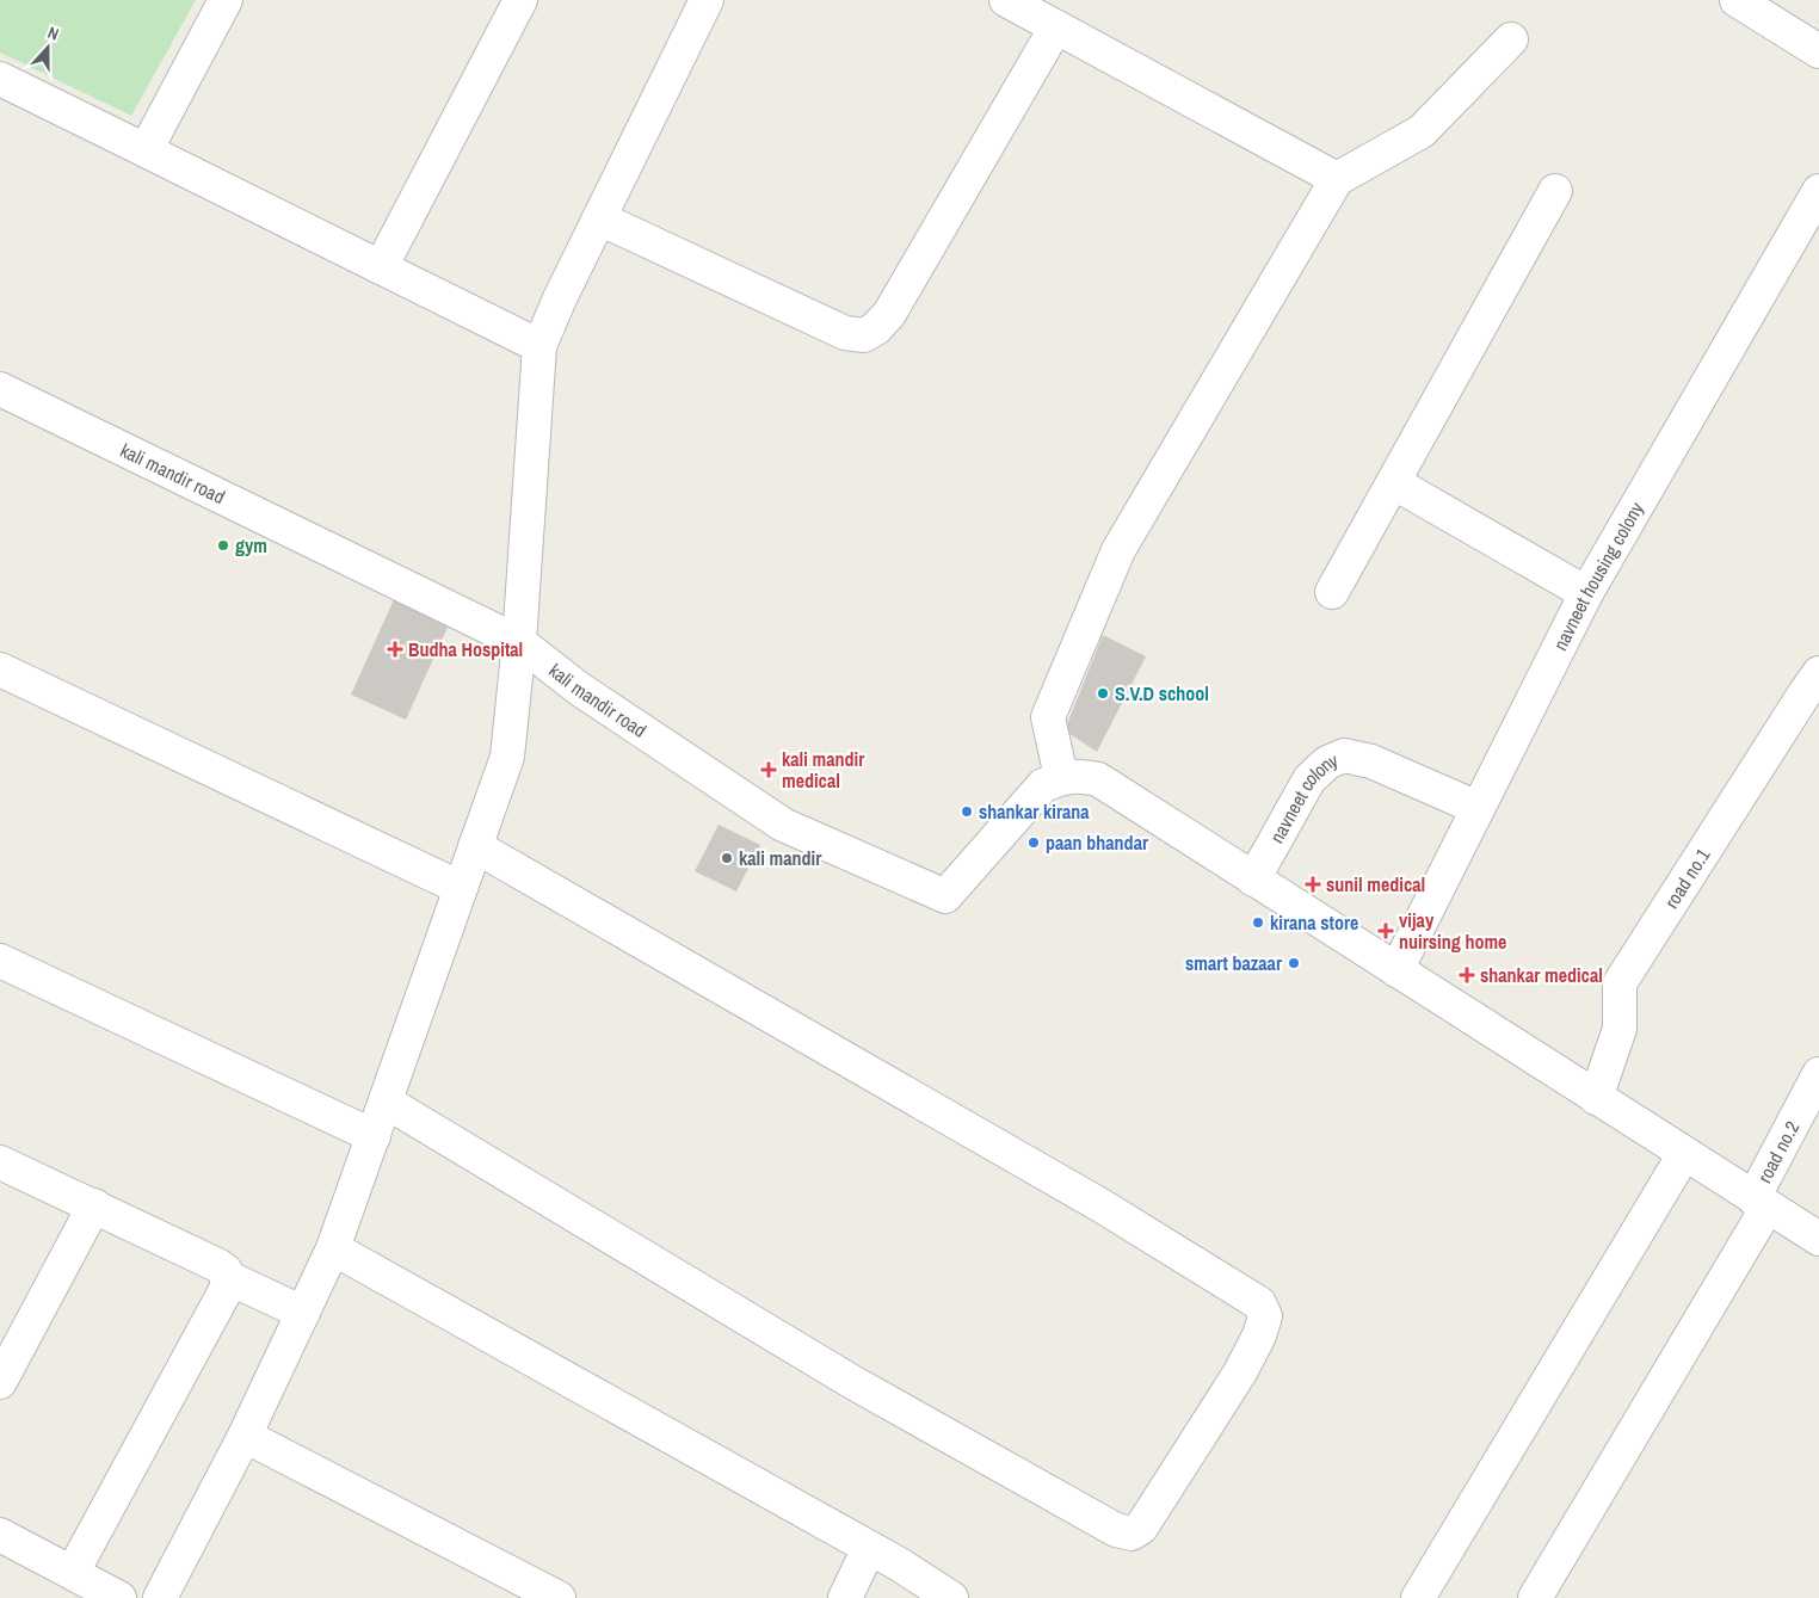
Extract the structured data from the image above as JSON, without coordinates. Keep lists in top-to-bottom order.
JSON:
{
  "streets": {
    "street": [
      "kali mandir road",
      "navneet housing colony",
      "navneet colony",
      "road no.1",
      "road no.2"
    ]
  },
  "crossings": [
    ["navneet housing colony", "navneet colony"]
  ],
  "places": {
    "other": [
      "gym",
      "S.V.D school",
      "shankar kirana",
      "paan bhandar",
      "kali mandir",
      "kirana store",
      "smart bazaar"
    ],
    "health": [
      "Budha Hospital",
      "kali mandir medical",
      "sunil medical",
      "vijay nuirsing home",
      "shankar medical"
    ]
  },
  "north": "top"
}
